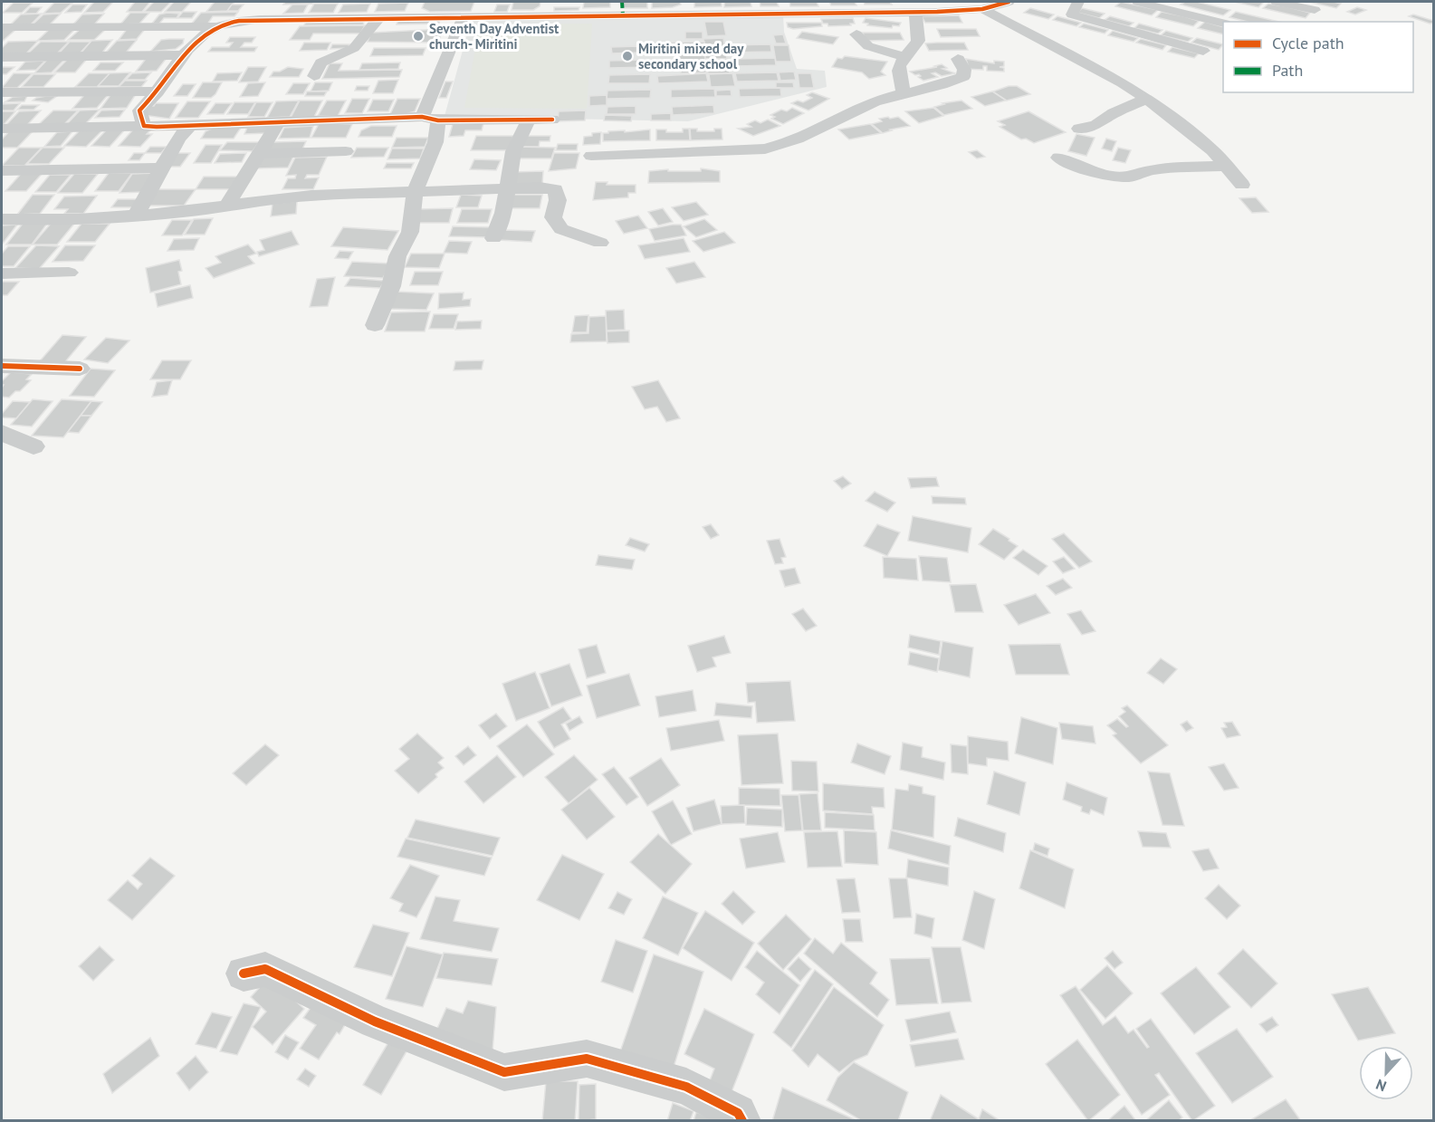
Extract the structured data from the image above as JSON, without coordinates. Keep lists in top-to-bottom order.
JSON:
{
  "places": ["Seventh Day Adventist church- Miritini", "Miritini mixed day secondary school"],
  "legend": ["Cycle path", "Path"],
  "north": "bottom"
}
